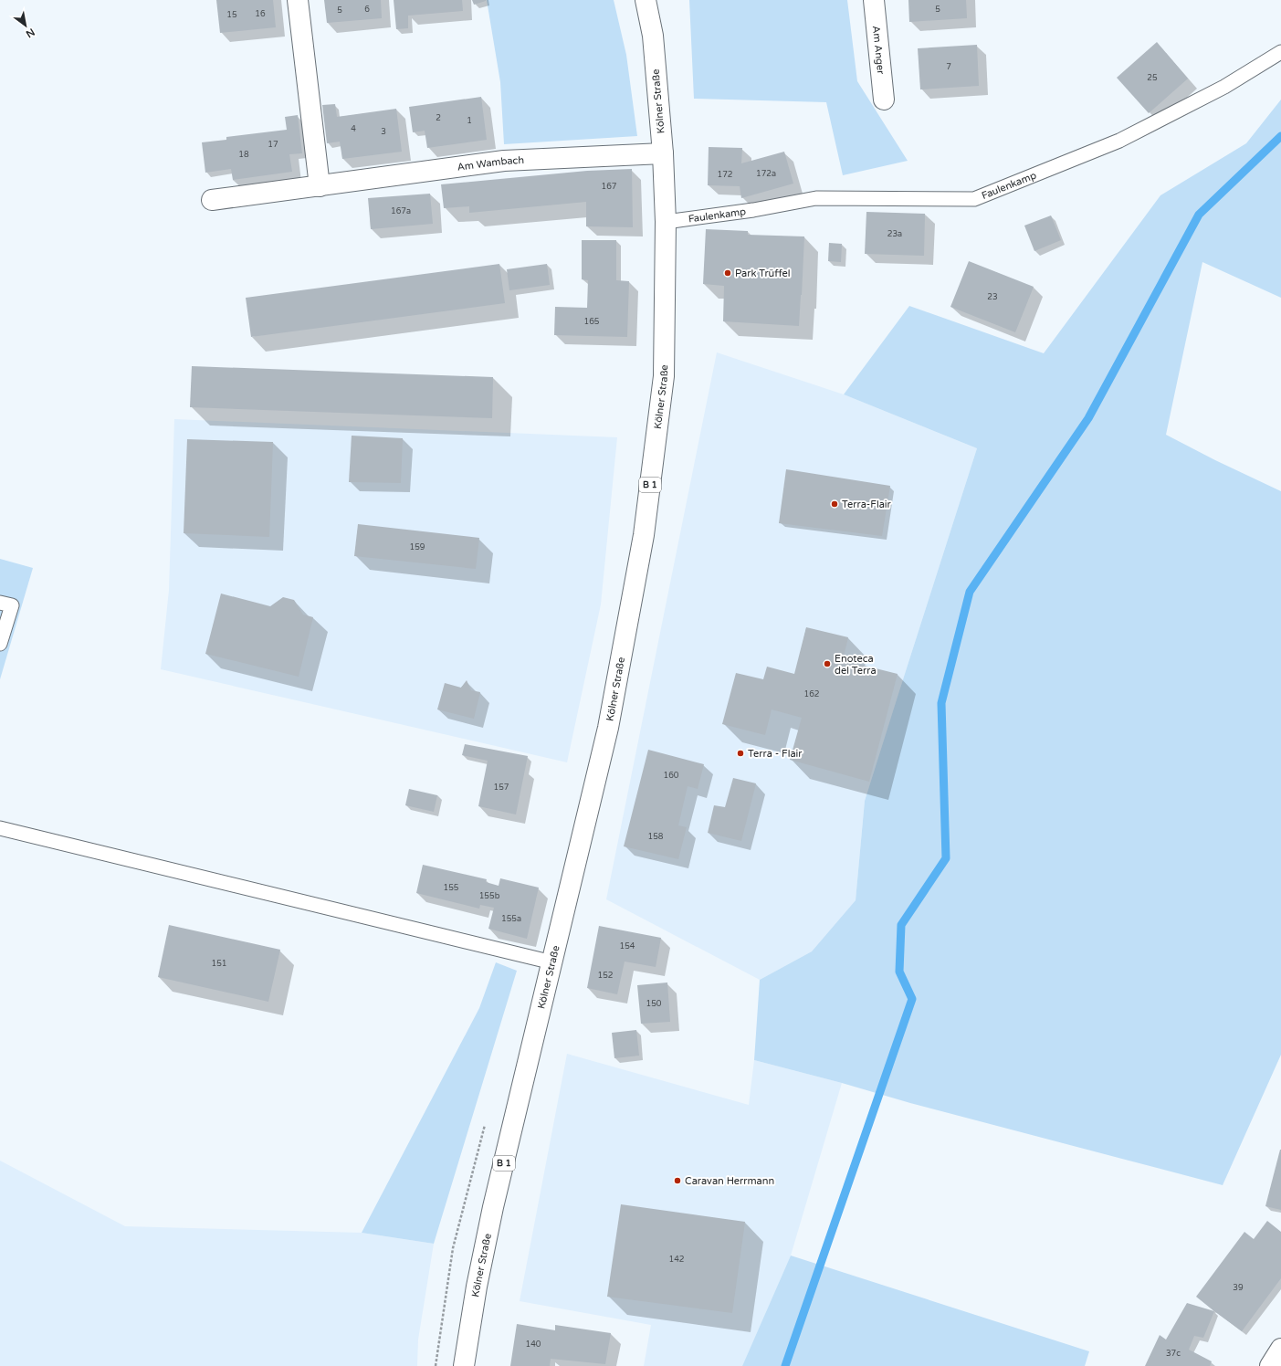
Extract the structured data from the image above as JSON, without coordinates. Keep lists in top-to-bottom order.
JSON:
{
  "streets": {
    "main road": [
      "Am Anger",
      "Kölner Straße",
      "Am Wambach",
      "B 1"
    ],
    "lane": ["Faulenkamp"]
  },
  "crossings": [
    ["Kölner Straße", "Am Wambach"],
    ["Kölner Straße", "Faulenkamp"]
  ],
  "places": [
    "Park Trüffel",
    "Terra-Flair",
    "Enoteca del Terra",
    "Terra - Flair",
    "Caravan Herrmann"
  ],
  "house_numbers": [
    "6",
    "5",
    "5",
    "16",
    "15",
    "7",
    "25",
    "2",
    "1",
    "4",
    "3",
    "17",
    "18",
    "172a",
    "172",
    "167",
    "167a",
    "23a",
    "23",
    "165",
    "159",
    "162",
    "160",
    "157",
    "158",
    "155",
    "155b",
    "155a",
    "154",
    "151",
    "152",
    "150",
    "142",
    "39",
    "140",
    "37c"
  ],
  "north": "bottom right"
}
